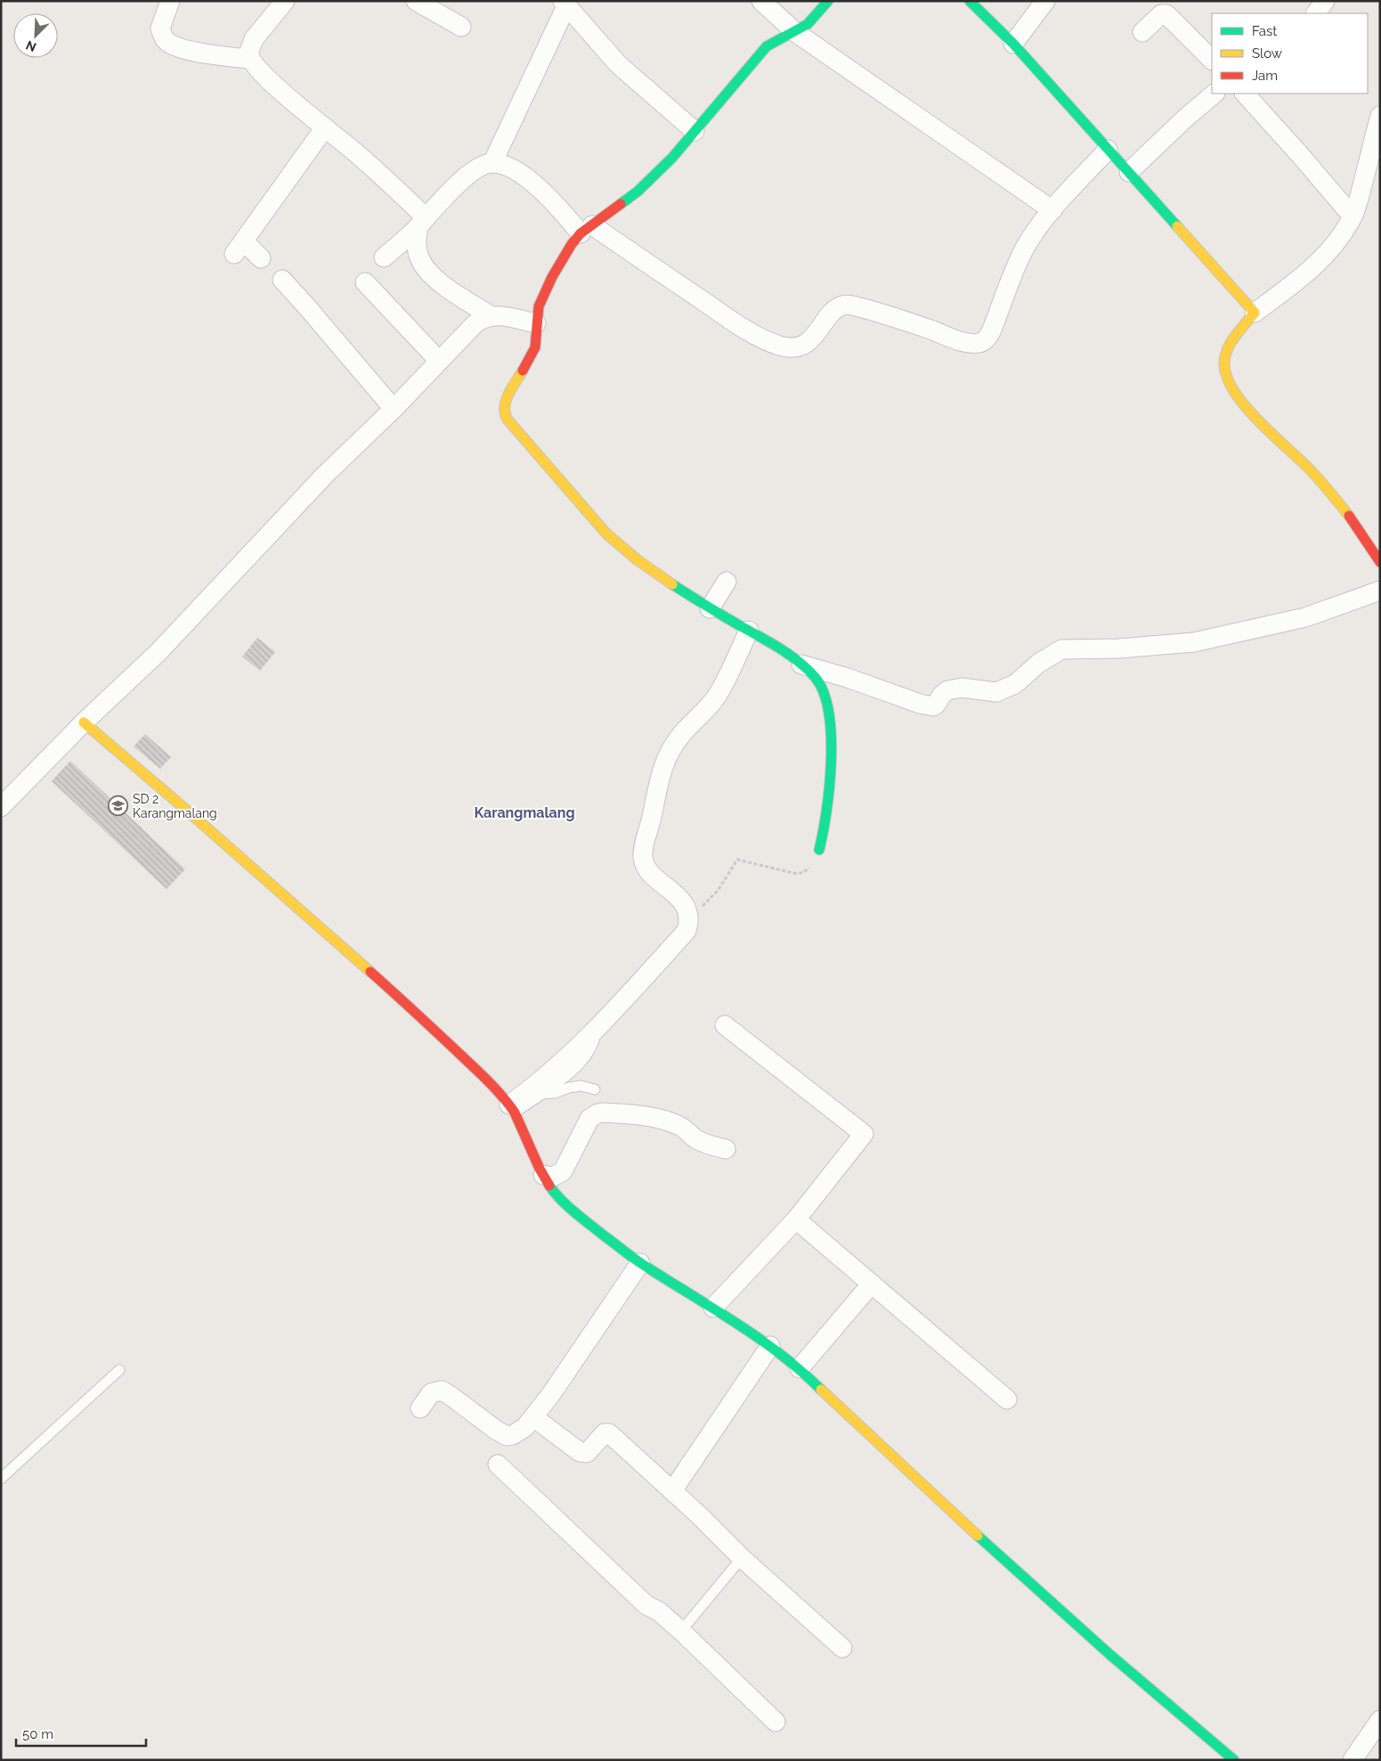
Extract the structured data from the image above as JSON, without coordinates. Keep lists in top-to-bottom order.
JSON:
{
  "districts": ["Karangmalang"],
  "places": {
    "school or university": ["SD 2 Karangmalang"]
  },
  "legend": ["Fast", "Slow", "Jam"],
  "scale_bar": "50 m",
  "north": "bottom left"
}
